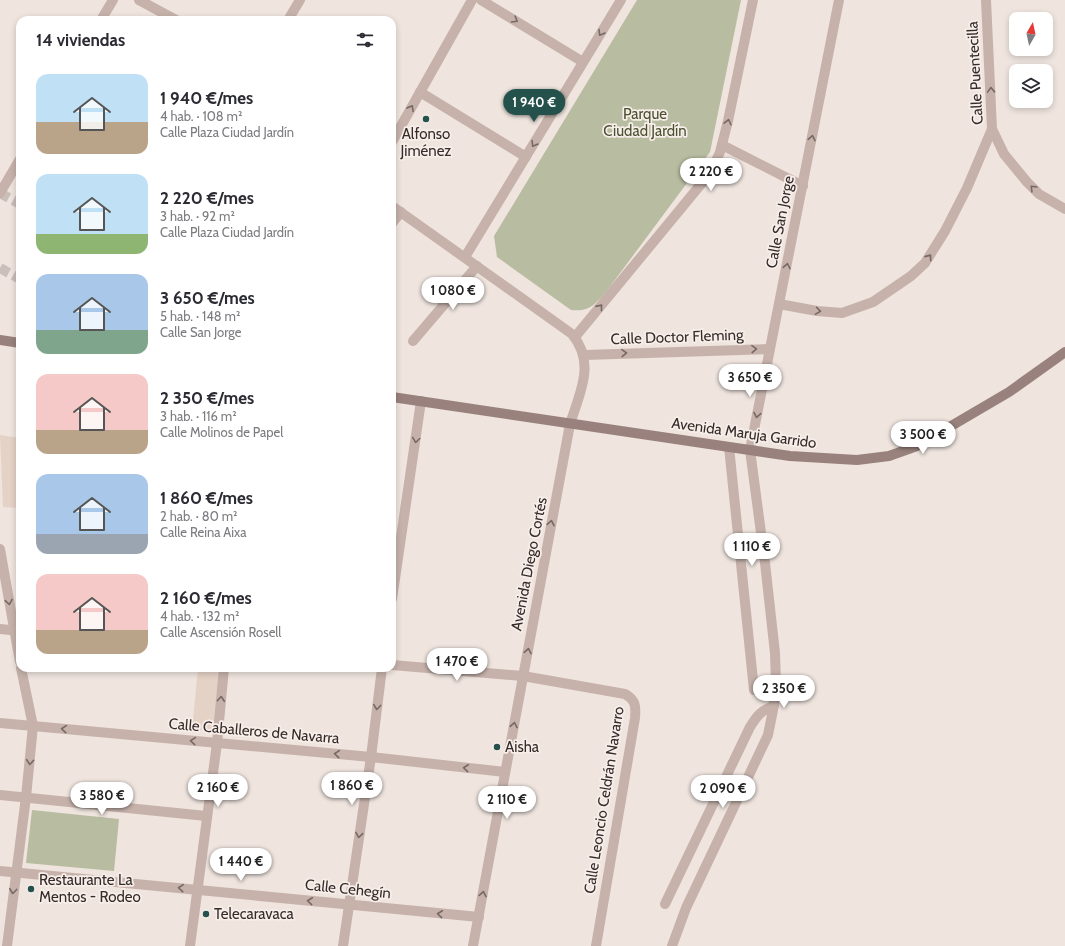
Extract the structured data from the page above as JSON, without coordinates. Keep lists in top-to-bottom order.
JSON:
{
  "streets": {
    "main road": ["Avenida Maruja Garrido"],
    "street": [
      "Calle Puentecilla",
      "Calle San Jorge",
      "Calle Doctor Fleming",
      "Avenida Diego Cortés",
      "Calle Caballeros de Navarra",
      "Calle Leoncio Celdrán Navarro",
      "Calle Cehegín"
    ]
  },
  "crossings": [
    ["Calle San Jorge", "Calle Doctor Fleming"],
    ["Calle San Jorge", "Avenida Maruja Garrido"],
    ["Avenida Maruja Garrido", "Avenida Diego Cortés"],
    ["Avenida Diego Cortés", "Calle Caballeros de Navarra"],
    ["Avenida Diego Cortés", "Calle Leoncio Celdrán Navarro"],
    ["Avenida Diego Cortés", "Calle Cehegín"]
  ],
  "one_way": ["Calle Puentecilla", "Calle Doctor Fleming", "Avenida Diego Cortés"],
  "parks": ["Parque Ciudad Jardín"],
  "places": [
    "Alfonso Jiménez",
    "Aisha",
    "Restaurante La Mentos - Rodeo",
    "Telecaravaca"
  ],
  "north": "top",
  "page": {
    "heading": "14 viviendas",
    "list": [
      {
        "name": "1 940 €/mes",
        "note": "4 hab. · 108 m² · Calle Plaza Ciudad Jardín"
      },
      {
        "name": "2 220 €/mes",
        "note": "3 hab. · 92 m² · Calle Plaza Ciudad Jardín"
      },
      {
        "name": "3 650 €/mes",
        "note": "5 hab. · 148 m² · Calle San Jorge"
      },
      {
        "name": "2 350 €/mes",
        "note": "3 hab. · 116 m² · Calle Molinos de Papel"
      },
      {
        "name": "1 860 €/mes",
        "note": "2 hab. · 80 m² · Calle Reina Aixa"
      },
      {
        "name": "2 160 €/mes",
        "note": "4 hab. · 132 m² · Calle Ascensión Rosell"
      }
    ],
    "price": [
      "1 940 €",
      "2 220 €",
      "1 080 €",
      "3 650 €",
      "3 500 €",
      "1 110 €",
      "1 470 €",
      "2 350 €",
      "1 860 €",
      "2 160 €",
      "2 090 €",
      "3 580 €",
      "2 110 €",
      "1 440 €"
    ]
  }
}
